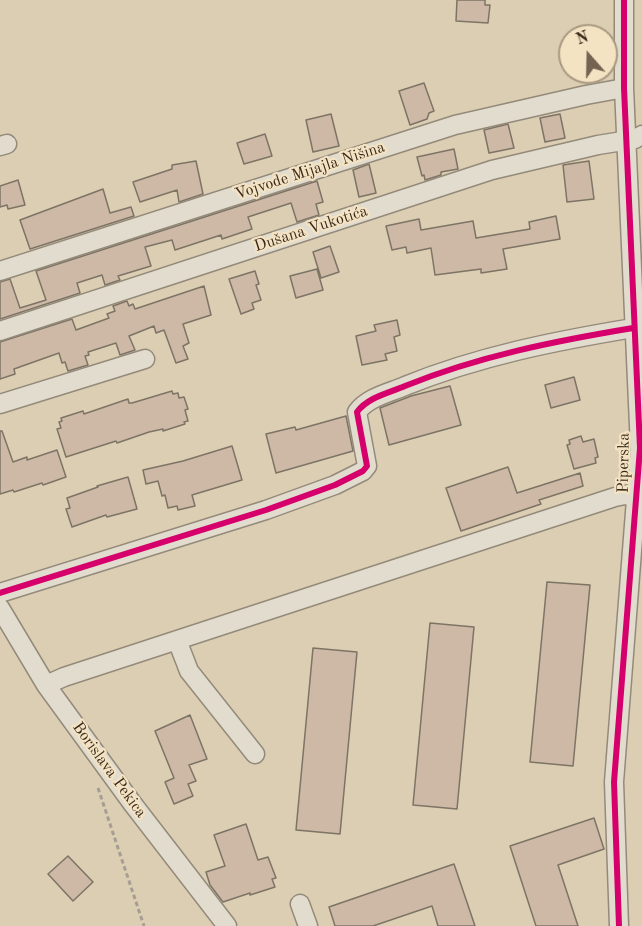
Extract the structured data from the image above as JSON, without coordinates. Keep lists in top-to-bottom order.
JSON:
{
  "streets": {
    "street": [
      "Vojvode Mijajla Nišina",
      "Dušana Vukotića",
      "Piperska",
      "Borislava Pekica"
    ]
  },
  "crossings": [
    ["Vojvode Mijajla Nišina", "Piperska"],
    ["Dušana Vukotića", "Piperska"]
  ],
  "north": "top"
}
